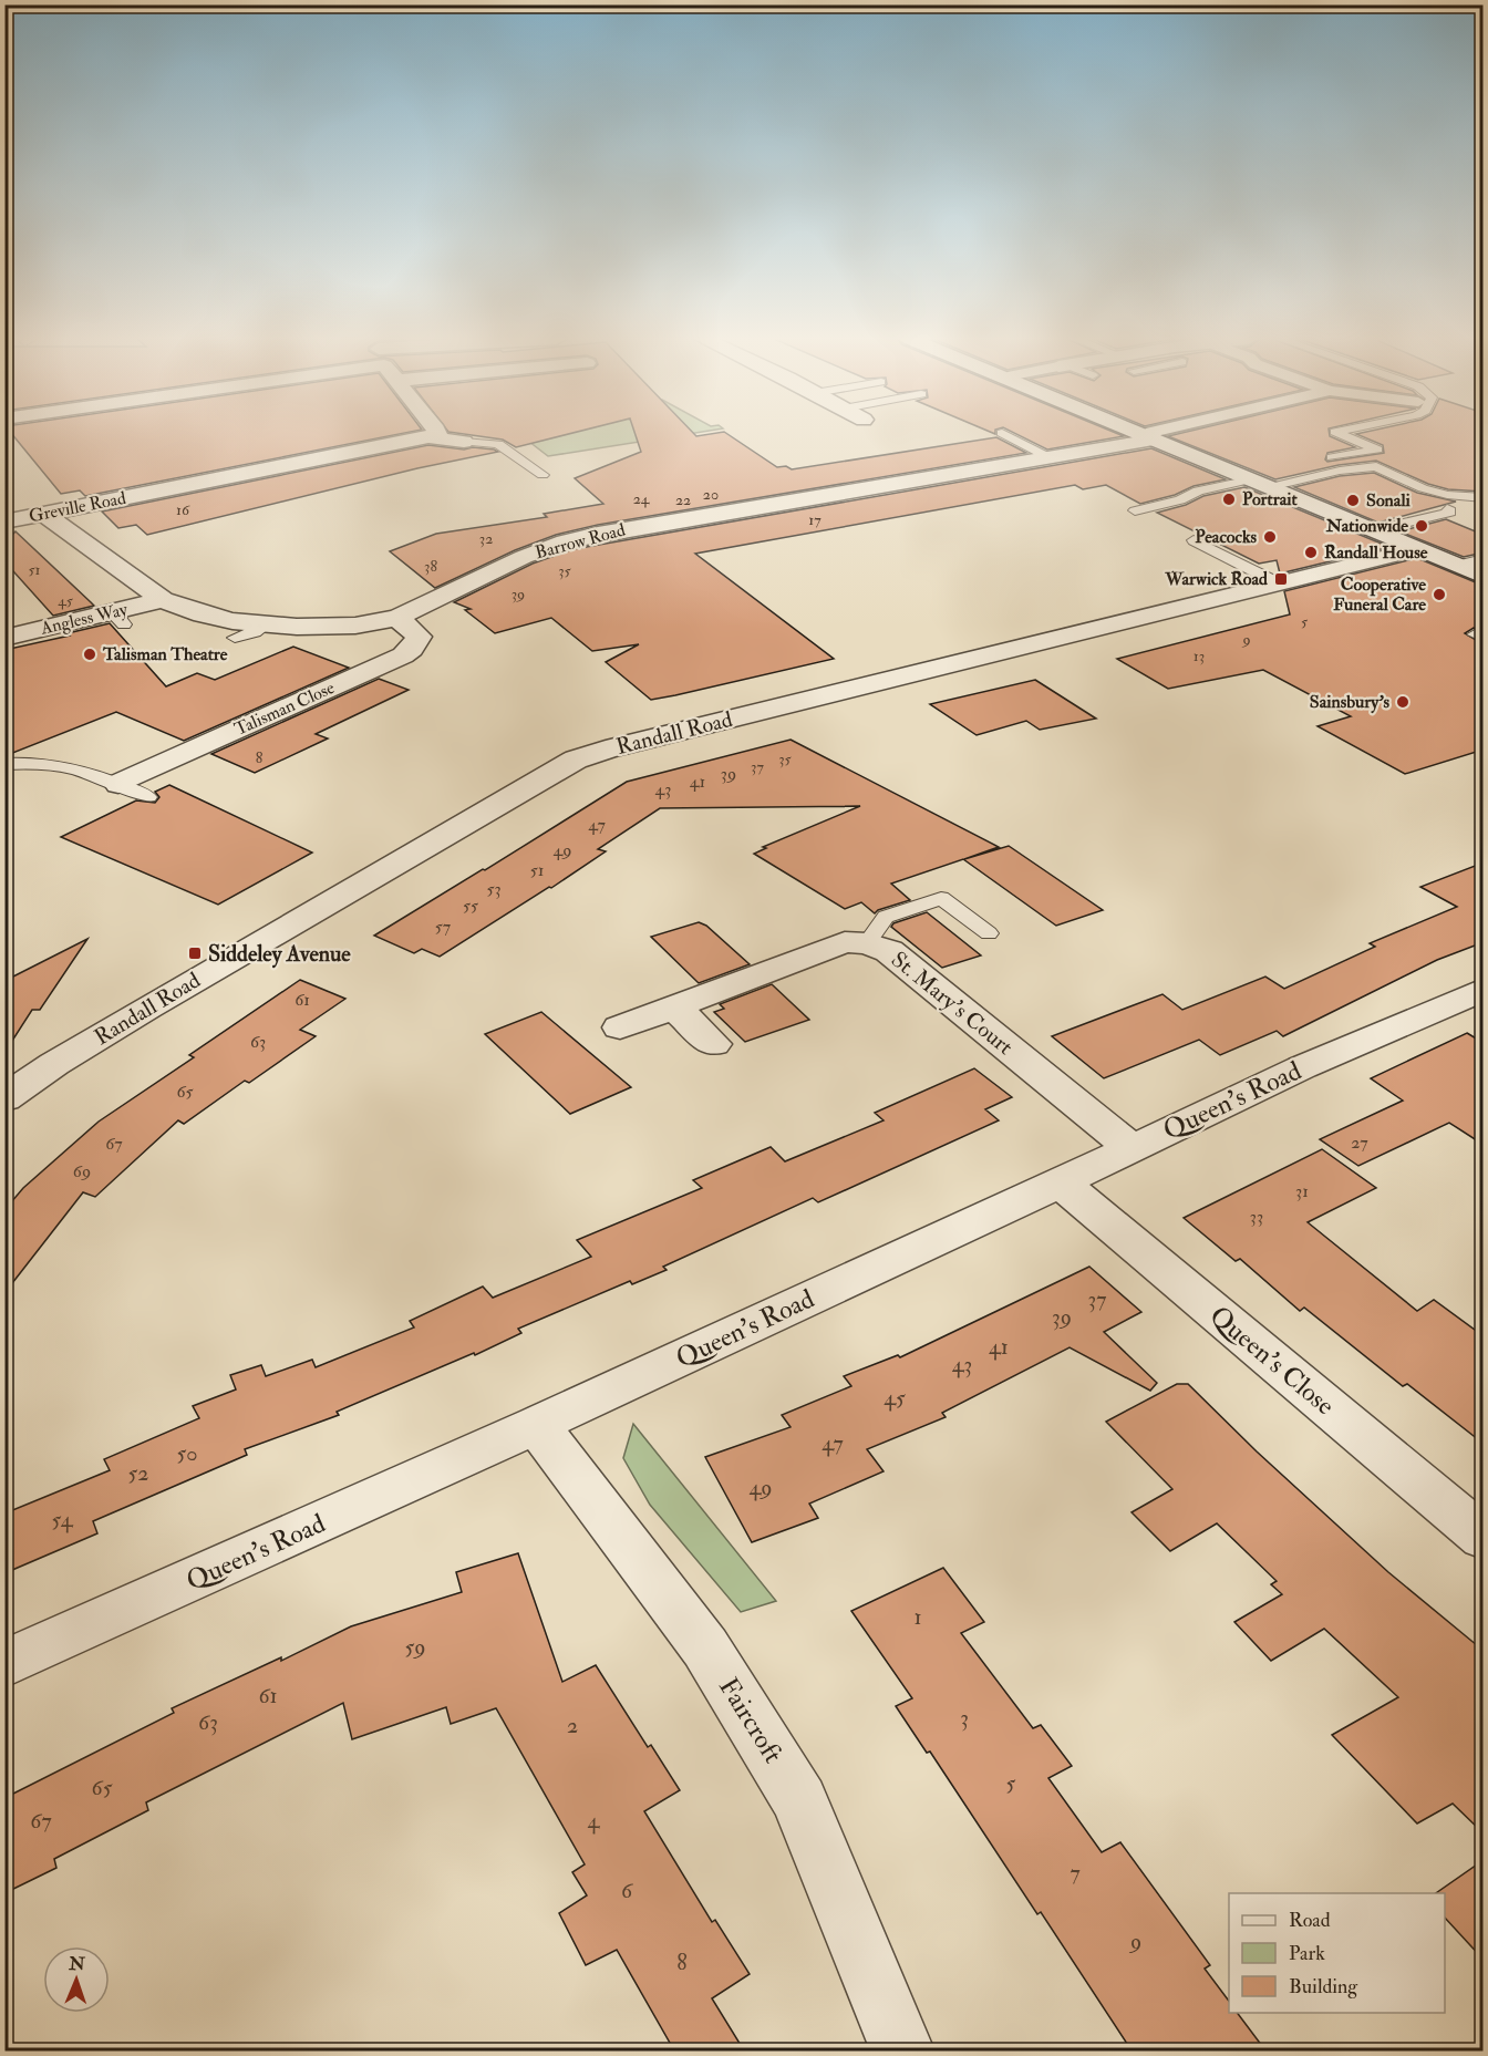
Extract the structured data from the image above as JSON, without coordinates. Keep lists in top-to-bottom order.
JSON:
{
  "streets": {
    "street": [
      "Greville Road",
      "Barrow Road",
      "Angless Way",
      "Talisman Close",
      "Randall Road",
      "St. Mary's Court",
      "Queen's Road",
      "Queen's Close",
      "Faircroft"
    ]
  },
  "crossings": [
    ["Greville Road", "Barrow Road"],
    ["Barrow Road", "Angless Way"],
    ["Barrow Road", "Talisman Close"],
    ["St. Mary's Court", "Queen's Road"],
    ["Queen's Road", "Queen's Close"],
    ["Queen's Road", "Faircroft"]
  ],
  "places": {
    "other": [
      "Portrait",
      "Sonali",
      "Nationwide",
      "Peacocks",
      "Randall House",
      "Cooperative Funeral Care",
      "Talisman Theatre",
      "Sainsbury's"
    ],
    "transit": ["Warwick Road", "Siddeley Avenue"]
  },
  "house_numbers": [
    "20",
    "24",
    "22",
    "16",
    "17",
    "32",
    "38",
    "51",
    "35",
    "39",
    "45",
    "5",
    "9",
    "13",
    "8",
    "35",
    "37",
    "39",
    "41",
    "43",
    "47",
    "49",
    "51",
    "53",
    "55",
    "57",
    "61",
    "63",
    "65",
    "27",
    "67",
    "69",
    "31",
    "33",
    "37",
    "39",
    "41",
    "43",
    "45",
    "47",
    "50",
    "52",
    "49",
    "54",
    "1",
    "59",
    "61",
    "3",
    "63",
    "2",
    "5",
    "65",
    "67",
    "4",
    "7",
    "6",
    "9",
    "8"
  ],
  "legend": ["Road", "Park", "Building"],
  "north": "top"
}
